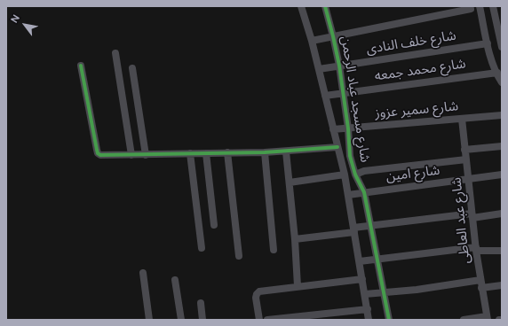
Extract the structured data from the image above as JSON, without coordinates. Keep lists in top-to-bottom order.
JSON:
{
  "streets": {
    "street": [
      "شارع خلف النادى",
      "شارع محمد جمعه",
      "شارع مسجد عباد الرحمن",
      "شارع سمير عزوز",
      "شارع امين",
      "شارع عبد العاطى"
    ]
  },
  "crossings": [
    ["شارع خلف النادى", "شارع مسجد عباد الرحمن"],
    ["شارع محمد جمعه", "شارع مسجد عباد الرحمن"],
    ["شارع مسجد عباد الرحمن", "شارع سمير عزوز"],
    ["شارع مسجد عباد الرحمن", "شارع امين"],
    ["شارع سمير عزوز", "شارع عبد العاطى"],
    ["شارع امين", "شارع عبد العاطى"]
  ],
  "north": "top left"
}
